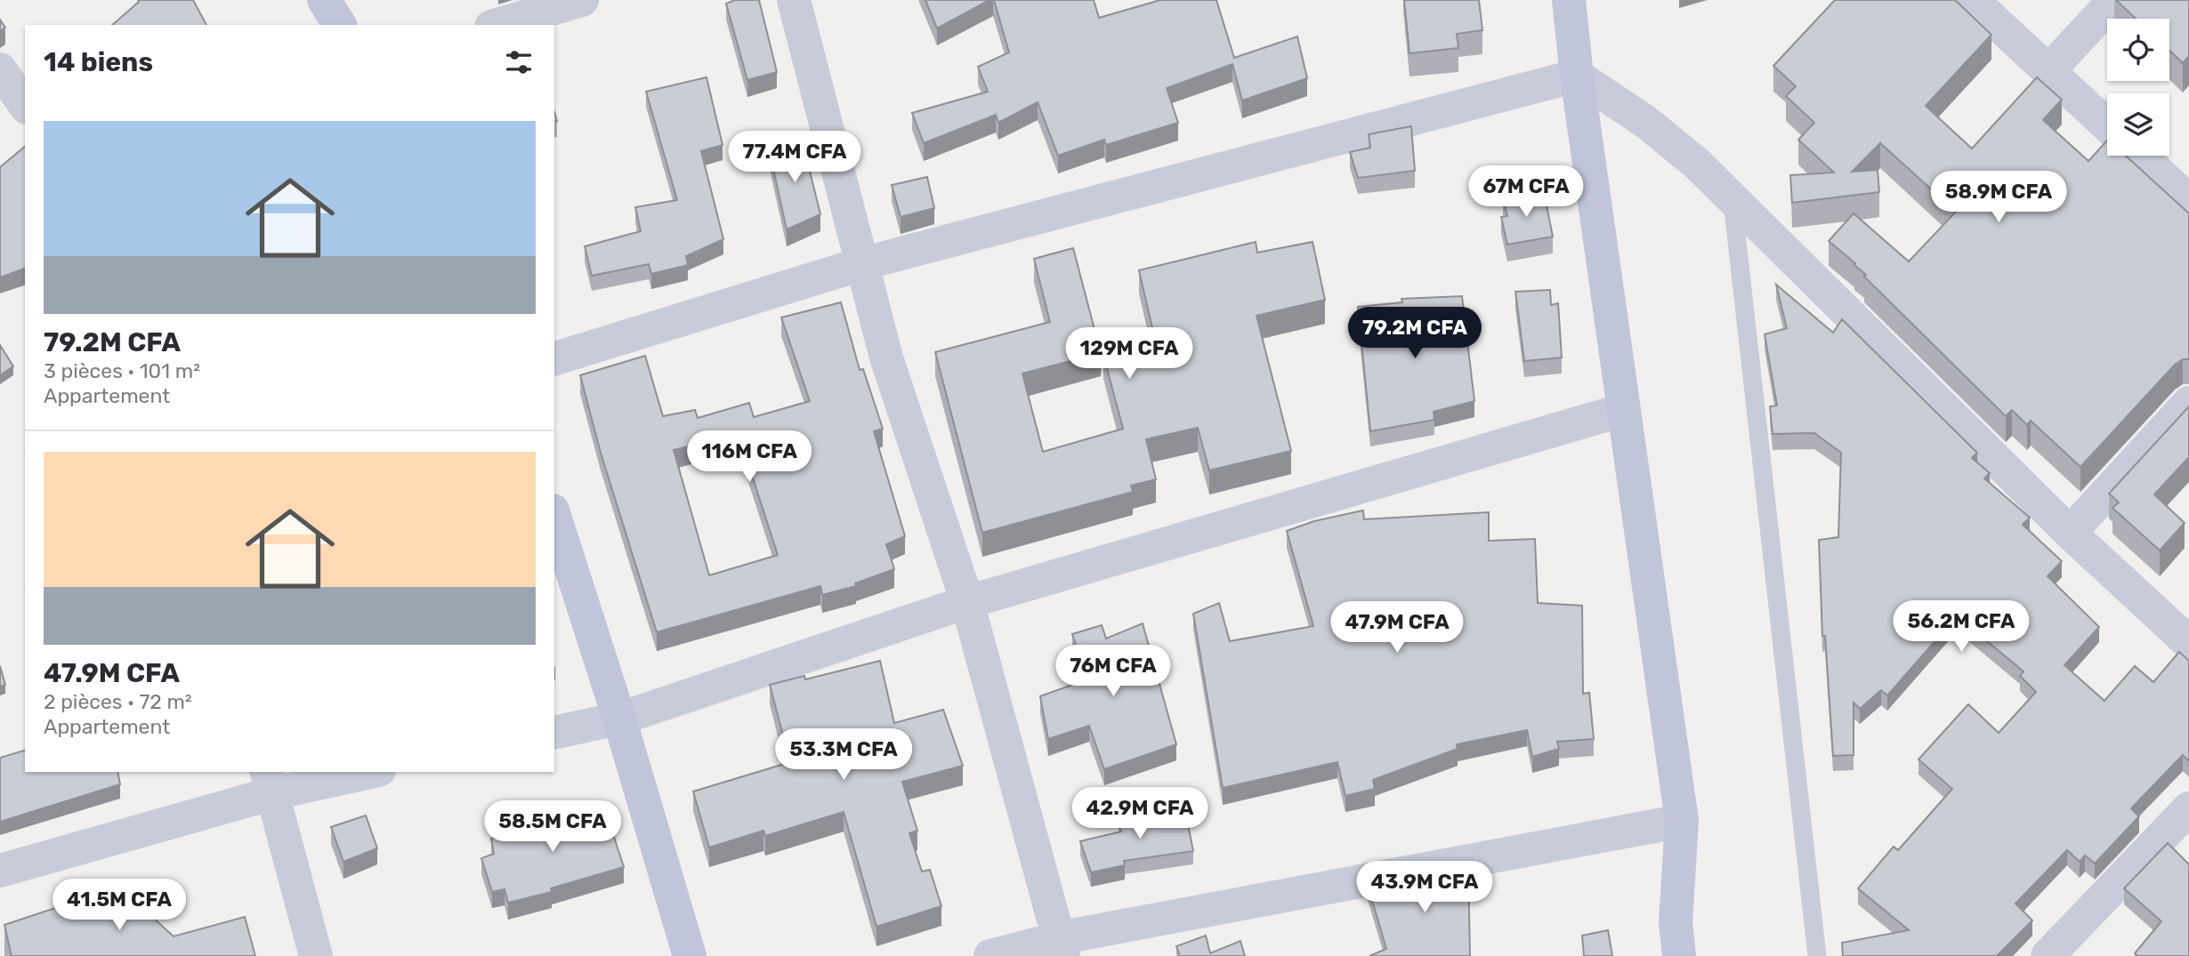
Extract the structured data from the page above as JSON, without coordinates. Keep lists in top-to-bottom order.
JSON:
{
  "page": {
    "heading": "14 biens",
    "list": [
      {
        "name": "79.2M CFA",
        "note": "3 pièces · 101 m² · Appartement"
      },
      {
        "name": "47.9M CFA",
        "note": "2 pièces · 72 m² · Appartement"
      }
    ],
    "price": [
      "77.4M CFA",
      "67M CFA",
      "58.9M CFA",
      "79.2M CFA",
      "129M CFA",
      "116M CFA",
      "56.2M CFA",
      "47.9M CFA",
      "76M CFA",
      "53.3M CFA",
      "42.9M CFA",
      "58.5M CFA",
      "43.9M CFA",
      "41.5M CFA"
    ]
  }
}
